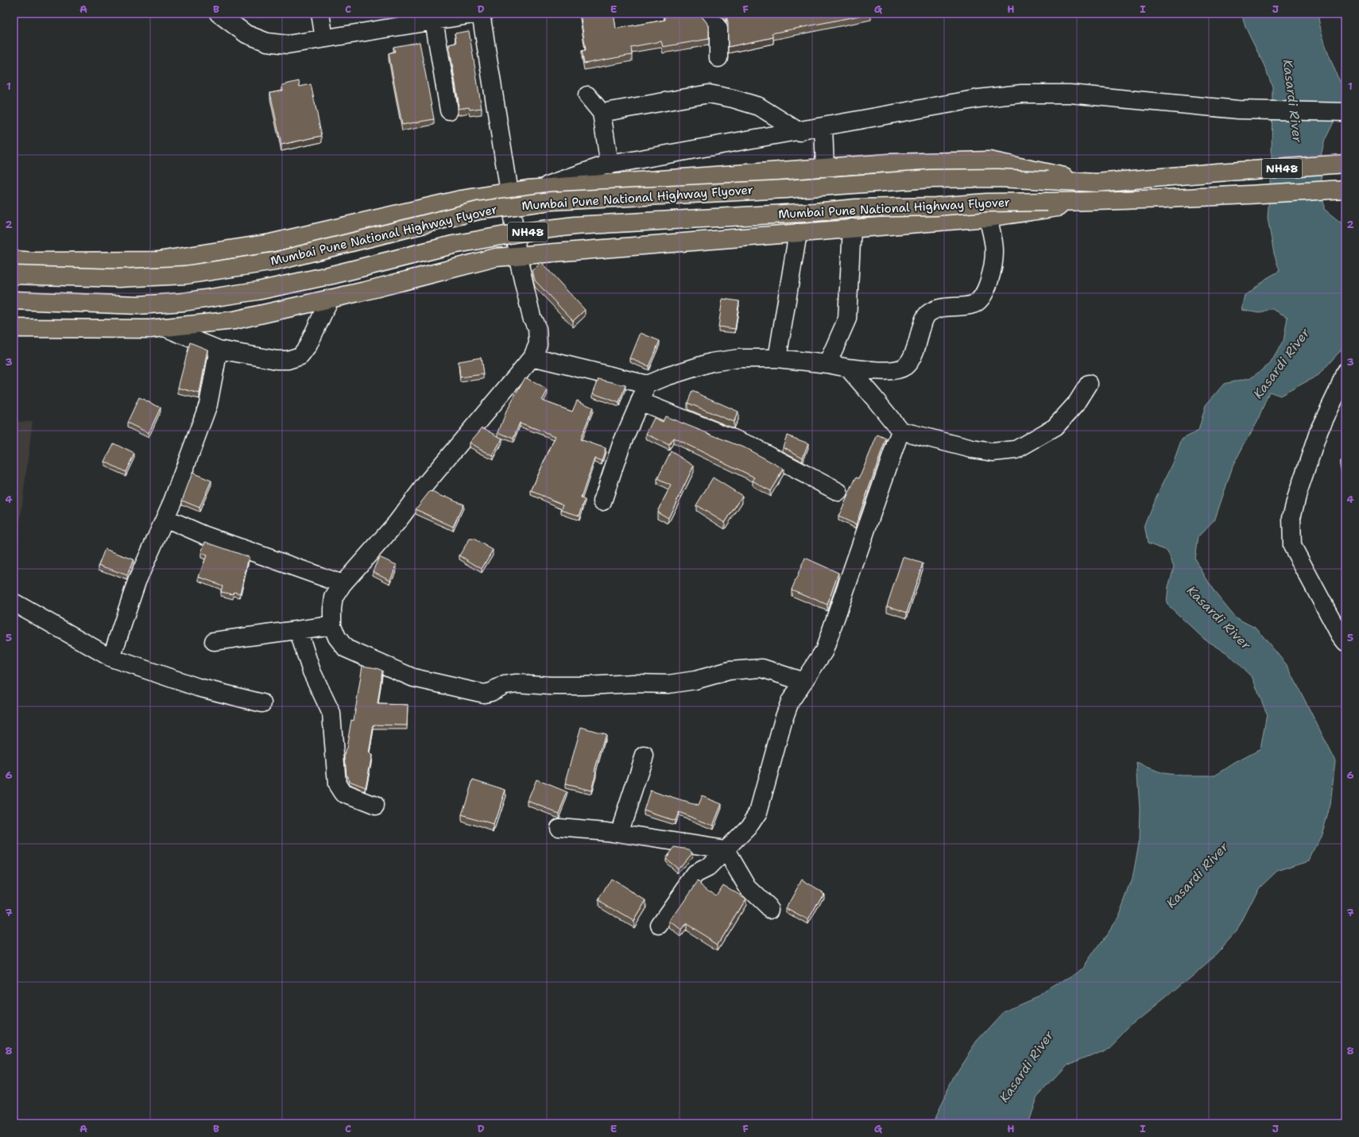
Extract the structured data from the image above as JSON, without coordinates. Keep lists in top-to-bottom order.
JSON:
{
  "streets": {
    "main road": ["NH48", "Mumbai Pune National Highway Flyover"]
  },
  "crossings": [
    ["NH48", "Mumbai Pune National Highway Flyover"]
  ],
  "water": ["Kasardi River"],
  "grid": {
    "columns": [
      "A",
      "B",
      "C",
      "D",
      "E",
      "F",
      "G",
      "H",
      "I",
      "J"
    ],
    "rows": [
      "1",
      "2",
      "3",
      "4",
      "5",
      "6",
      "7",
      "8"
    ]
  }
}
